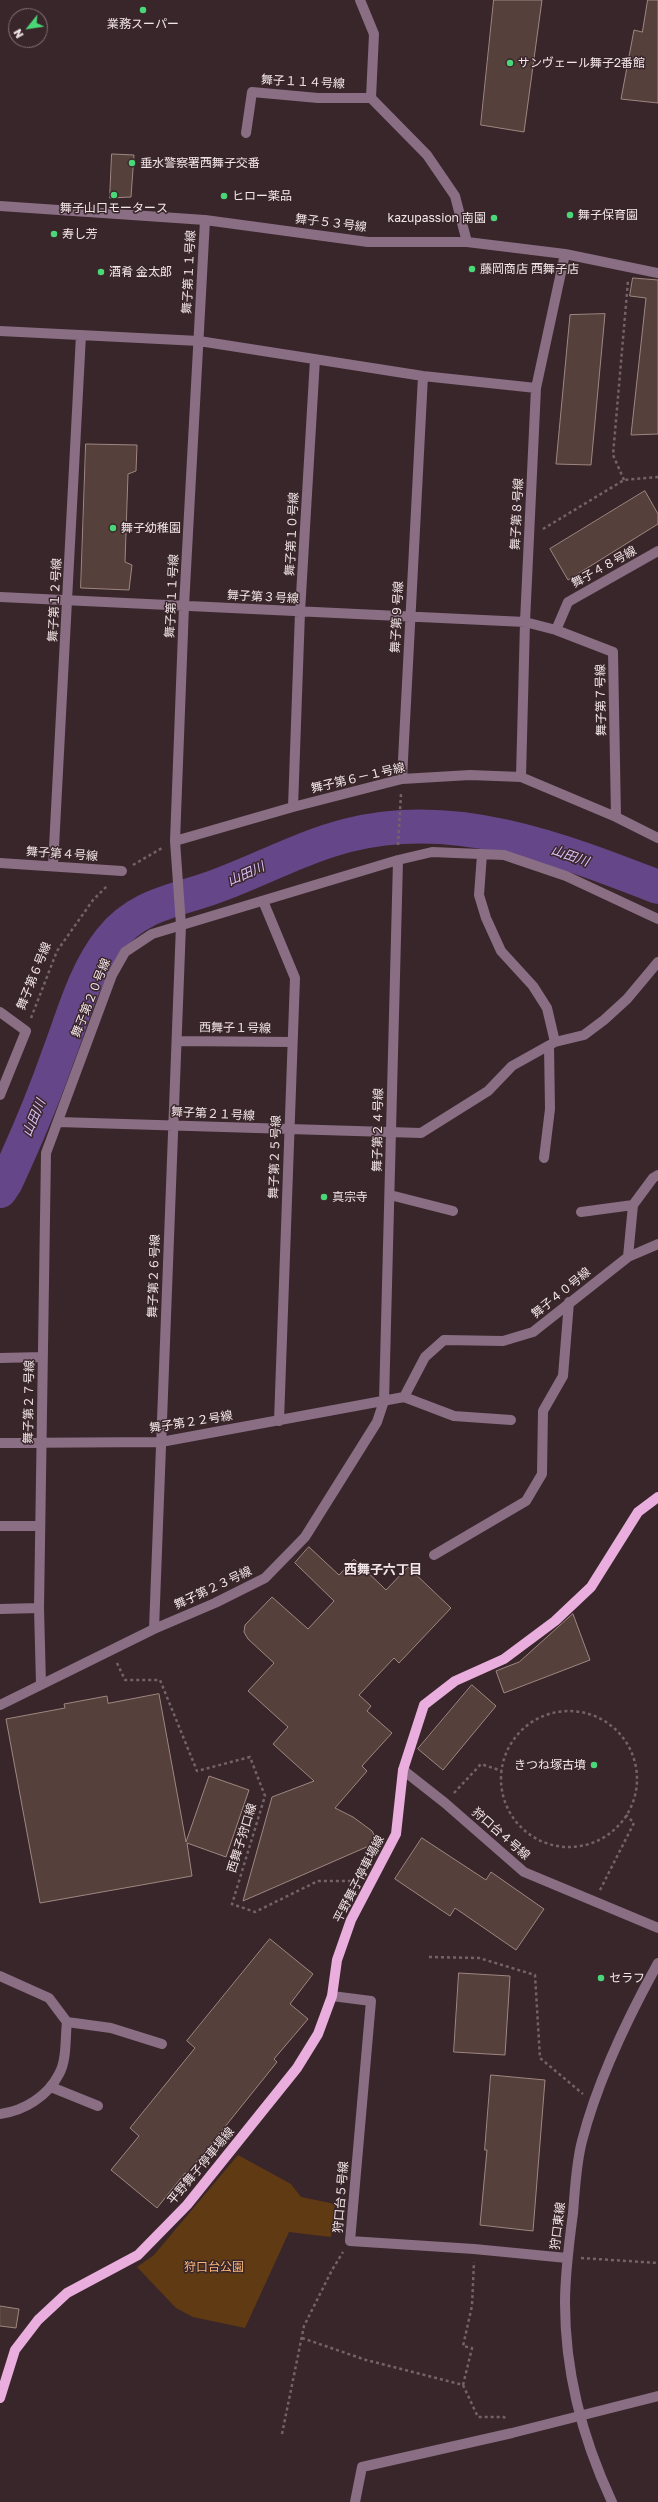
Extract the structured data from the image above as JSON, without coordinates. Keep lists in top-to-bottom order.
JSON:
{
  "streets": {
    "main road": ["平野舞子停車場線"],
    "street": [
      "舞子１１４号線",
      "舞子５３号線",
      "舞子第１１号線",
      "舞子第８号線",
      "舞子第１０号線",
      "舞子４８号線",
      "舞子第３号線",
      "舞子第１２号線",
      "舞子第９号線",
      "舞子第７号線",
      "舞子第６－１号線",
      "舞子第４号線",
      "舞子第２０号線",
      "西舞子１号線",
      "舞子第２１号線",
      "舞子第２４号線",
      "舞子第２５号線",
      "舞子第２６号線",
      "舞子４０号線",
      "舞子第２７号線",
      "舞子第２２号線",
      "舞子第２３号線",
      "狩口台４号線",
      "狩口台５号線",
      "狩口東線"
    ],
    "path": ["舞子第６号線", "西舞子狩口線"]
  },
  "crossings": [
    ["舞子５３号線", "舞子第１１号線"],
    ["舞子５３号線", "舞子第８号線"],
    ["舞子第１１号線", "舞子第３号線"],
    ["舞子第１１号線", "舞子第６－１号線"],
    ["舞子第１１号線", "舞子第６号線"],
    ["舞子第１１号線", "舞子第２０号線"],
    ["舞子第１１号線", "舞子第２６号線"],
    ["舞子第８号線", "舞子第３号線"],
    ["舞子第８号線", "舞子第７号線"],
    ["舞子第８号線", "舞子第６－１号線"],
    ["舞子第１０号線", "舞子第３号線"],
    ["舞子第１０号線", "舞子第６－１号線"],
    ["舞子４８号線", "舞子第７号線"],
    ["舞子第３号線", "舞子第１２号線"],
    ["舞子第３号線", "舞子第９号線"],
    ["舞子第３号線", "舞子第７号線"],
    ["舞子第１２号線", "舞子第４号線"],
    ["舞子第９号線", "舞子第６－１号線"],
    ["舞子第７号線", "舞子第６－１号線"],
    ["舞子第６－１号線", "舞子第６号線"],
    ["舞子第４号線", "舞子第６号線"],
    ["舞子第２０号線", "舞子第２１号線"],
    ["舞子第２０号線", "舞子第２４号線"],
    ["舞子第２０号線", "舞子第２５号線"],
    ["舞子第２０号線", "舞子第２６号線"],
    ["舞子第２０号線", "舞子第２７号線"],
    ["西舞子１号線", "舞子第２５号線"],
    ["西舞子１号線", "舞子第２６号線"],
    ["舞子第２１号線", "舞子第２４号線"],
    ["舞子第２１号線", "舞子第２５号線"],
    ["舞子第２１号線", "舞子第２６号線"],
    ["舞子第２１号線", "舞子第２７号線"],
    ["舞子第２４号線", "舞子第２２号線"],
    ["舞子第２４号線", "舞子第２３号線"],
    ["舞子第２５号線", "舞子第２２号線"],
    ["舞子第２６号線", "舞子第２２号線"],
    ["舞子第２６号線", "舞子第２３号線"],
    ["舞子第２７号線", "舞子第２２号線"],
    ["舞子第２７号線", "舞子第２３号線"],
    ["舞子第２２号線", "舞子第２３号線"],
    ["舞子第２３号線", "西舞子狩口線"],
    ["狩口台４号線", "平野舞子停車場線"],
    ["西舞子狩口線", "平野舞子停車場線"],
    ["平野舞子停車場線", "狩口台５号線"],
    ["狩口台５号線", "狩口東線"]
  ],
  "districts": ["西舞子六丁目"],
  "water": ["山田川"],
  "parks": ["狩口台公園"],
  "places": [
    "業務スーパー",
    "サンヴェール舞子2番館",
    "垂水警察署西舞子交番",
    "舞子山口モータース",
    "ヒロー薬品",
    "舞子保育園",
    "kazupassion 南園",
    "寿し芳",
    "藤岡商店 西舞子店",
    "酒肴 金太郎",
    "舞子幼稚園",
    "真宗寺",
    "きつね塚古墳",
    "セラフ"
  ],
  "north": "bottom left"
}
